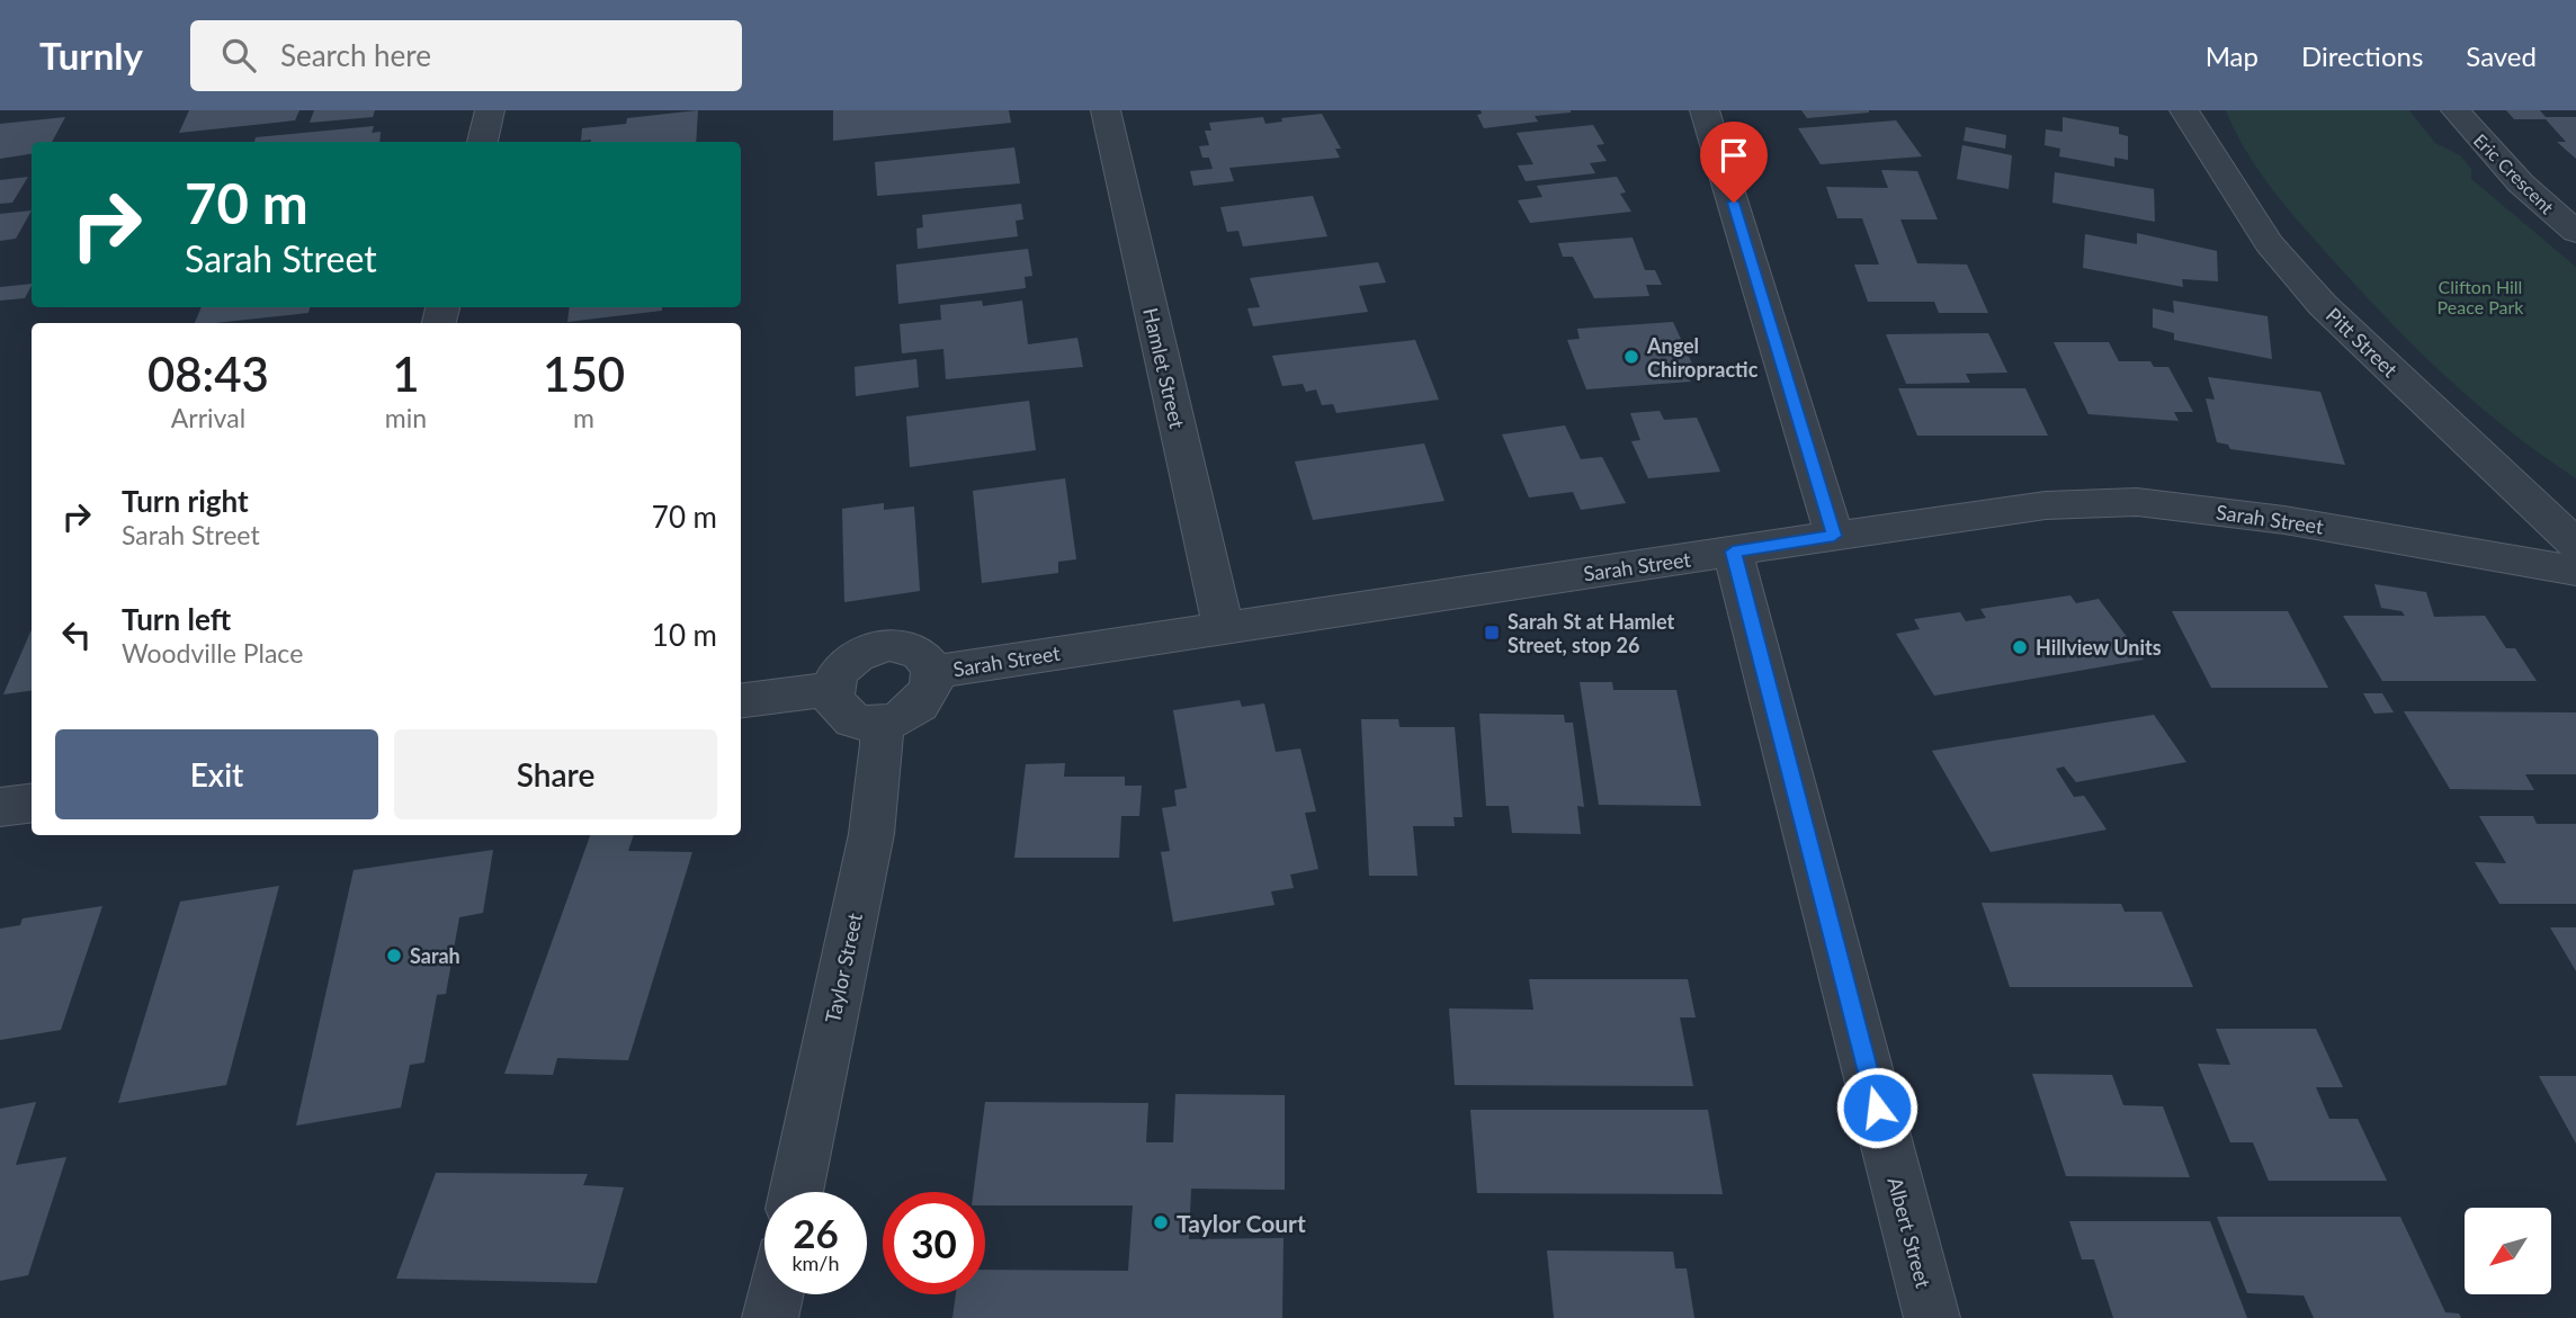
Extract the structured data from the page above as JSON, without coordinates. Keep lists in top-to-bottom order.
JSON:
{
  "streets": {
    "street": [
      "Eric Crescent",
      "Pitt Street",
      "Hamlet Street",
      "Sarah Street",
      "Taylor Street",
      "Albert Street"
    ]
  },
  "crossings": [
    ["Hamlet Street", "Sarah Street"],
    ["Sarah Street", "Taylor Street"],
    ["Sarah Street", "Albert Street"]
  ],
  "parks": ["Clifton Hill Peace Park"],
  "places": {
    "other": [
      "Angel Chiropractic",
      "Hillview Units",
      "Sarah",
      "Taylor Court"
    ],
    "transit": ["Sarah St at Hamlet Street, stop 26"]
  },
  "north": "bottom left",
  "page": {
    "header": "Turnly",
    "search": "Search here",
    "nav": ["Map", "Directions", "Saved"],
    "turn": ["70 m", "Sarah Street"],
    "eta": [
      "08:43",
      "Arrival",
      "1",
      "min",
      "150",
      "m"
    ],
    "list": [
      {
        "name": "Turn right",
        "note": "Sarah Street",
        "value": "70 m"
      },
      {
        "name": "Turn left",
        "note": "Woodville Place",
        "value": "10 m"
      }
    ],
    "buttons": ["Exit", "Share"],
    "speed": "26 km/h",
    "limit": "30"
  }
}
